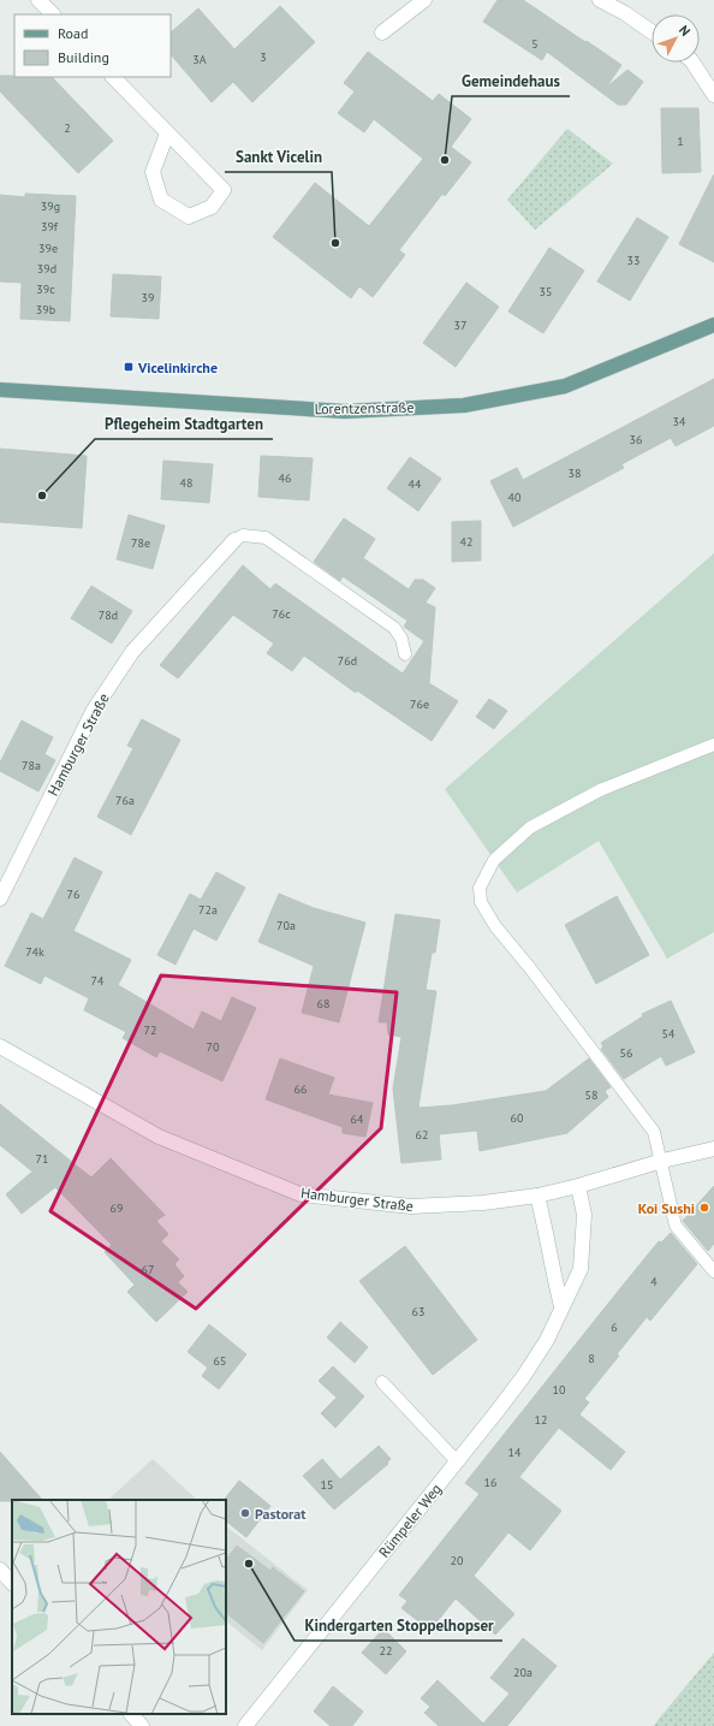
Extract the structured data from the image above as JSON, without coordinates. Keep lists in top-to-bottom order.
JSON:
{
  "streets": {
    "main road": ["Lorentzenstraße"],
    "street": ["Hamburger Straße", "Rümpeler Weg"]
  },
  "crossings": [
    ["Hamburger Straße", "Rümpeler Weg"]
  ],
  "places": {
    "other": [
      "Gemeindehaus",
      "Sankt Vicelin",
      "Pflegeheim Stadtgarten",
      "Koi Sushi",
      "Pastorat",
      "Kindergarten Stoppelhopser"
    ],
    "transit": ["Vicelinkirche"]
  },
  "house_numbers": [
    "5",
    "3",
    "3A",
    "2",
    "1",
    "39g",
    "39f",
    "39e",
    "33",
    "39d",
    "39c",
    "35",
    "39",
    "39b",
    "37",
    "34",
    "36",
    "38",
    "46",
    "48",
    "44",
    "40",
    "42",
    "78e",
    "76c",
    "78d",
    "76d",
    "76e",
    "78a",
    "76a",
    "76",
    "72a",
    "70a",
    "74k",
    "74",
    "68",
    "72",
    "54",
    "70",
    "56",
    "66",
    "58",
    "60",
    "64",
    "62",
    "71",
    "69",
    "67",
    "4",
    "63",
    "6",
    "8",
    "65",
    "10",
    "12",
    "14",
    "16",
    "15",
    "20",
    "22",
    "20a"
  ],
  "legend": ["Road", "Building"],
  "north": "top right"
}
